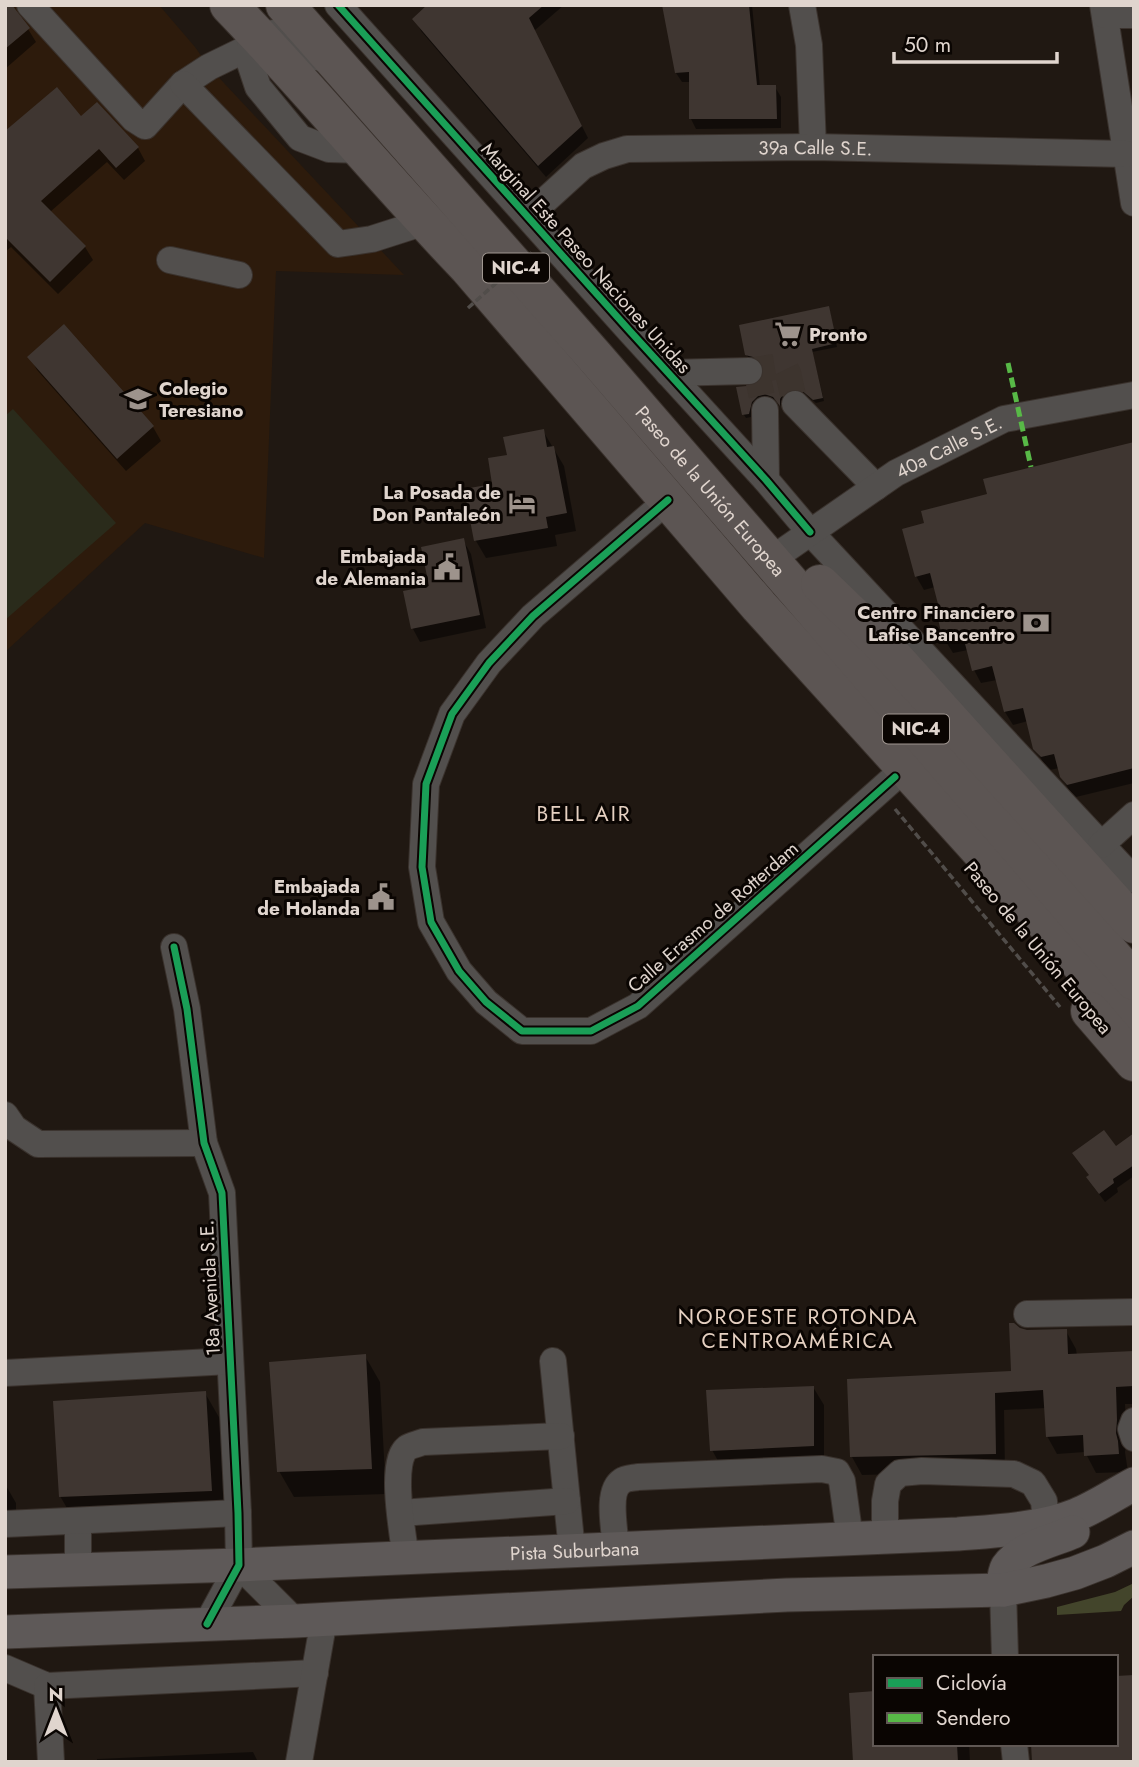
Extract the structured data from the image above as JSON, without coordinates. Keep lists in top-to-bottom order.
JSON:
{
  "streets": {
    "highway": ["NIC-4", "Paseo de la Unión Europea"],
    "main road": ["Pista Suburbana"],
    "street": [
      "39a Calle S.E.",
      "Marginal Este Paseo Naciones Unidas",
      "40a Calle S.E.",
      "Calle Erasmo de Rotterdam",
      "18a Avenida S.E."
    ]
  },
  "crossings": [
    ["39a Calle S.E.", "Marginal Este Paseo Naciones Unidas"],
    ["Marginal Este Paseo Naciones Unidas", "40a Calle S.E."],
    ["Paseo de la Unión Europea", "Calle Erasmo de Rotterdam"],
    ["18a Avenida S.E.", "Pista Suburbana"]
  ],
  "districts": ["BELL AIR", "NOROESTE ROTONDA CENTROAMÉRICA"],
  "places": {
    "supermarket": ["Pronto"],
    "school or university": ["Colegio Teresiano"],
    "hotel": ["La Posada de Don Pantaleón"],
    "public building": ["Embajada de Alemania", "Embajada de Holanda"],
    "bank": ["Centro Financiero Lafise Bancentro"]
  },
  "legend": ["Ciclovía", "Sendero"],
  "scale_bar": "50 m",
  "north": "top"
}
